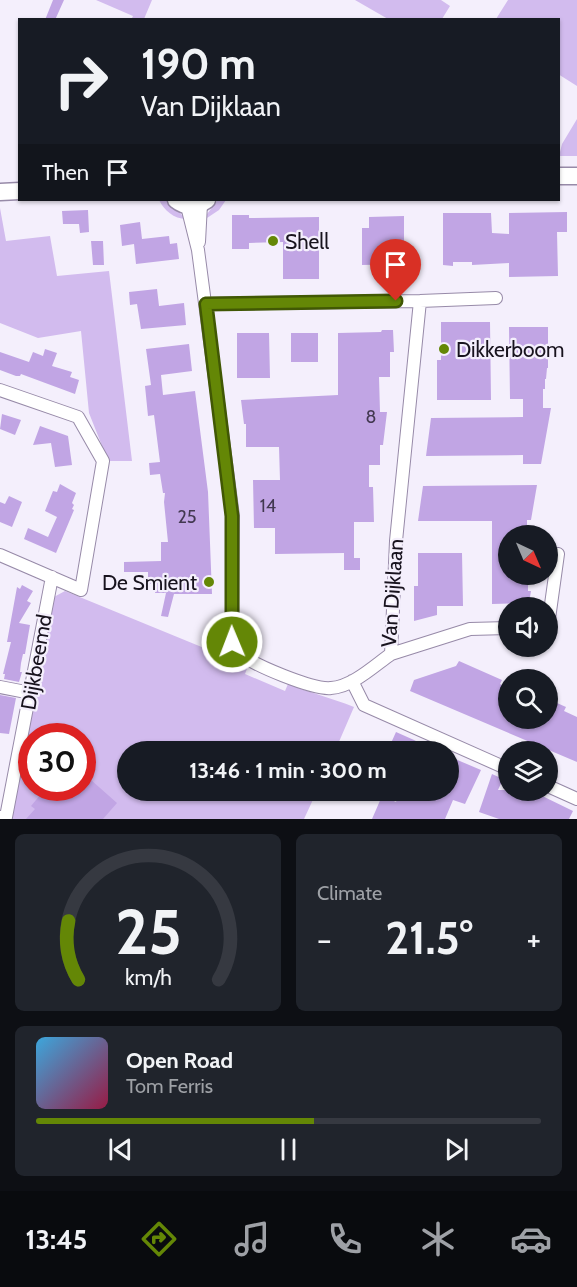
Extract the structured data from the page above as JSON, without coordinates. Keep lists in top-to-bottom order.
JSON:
{
  "streets": {
    "street": ["Van Dijklaan", "Dijkbeemd"]
  },
  "places": ["Shell", "Dikkerboom", "De Smient"],
  "house_numbers": ["8", "14", "25"],
  "north": "bottom right",
  "page": {
    "turn": ["190 m", "Van Dijklaan"],
    "then": "Then",
    "limit": "30",
    "trip": "13:46 · 1 min · 300 m",
    "tile": "Climate",
    "heat": ["−", "21.5°", "+"],
    "song": ["Open Road", "Tom Ferris"],
    "tabs": "13:45",
    "gauge": ["25", "km/h"]
  }
}
